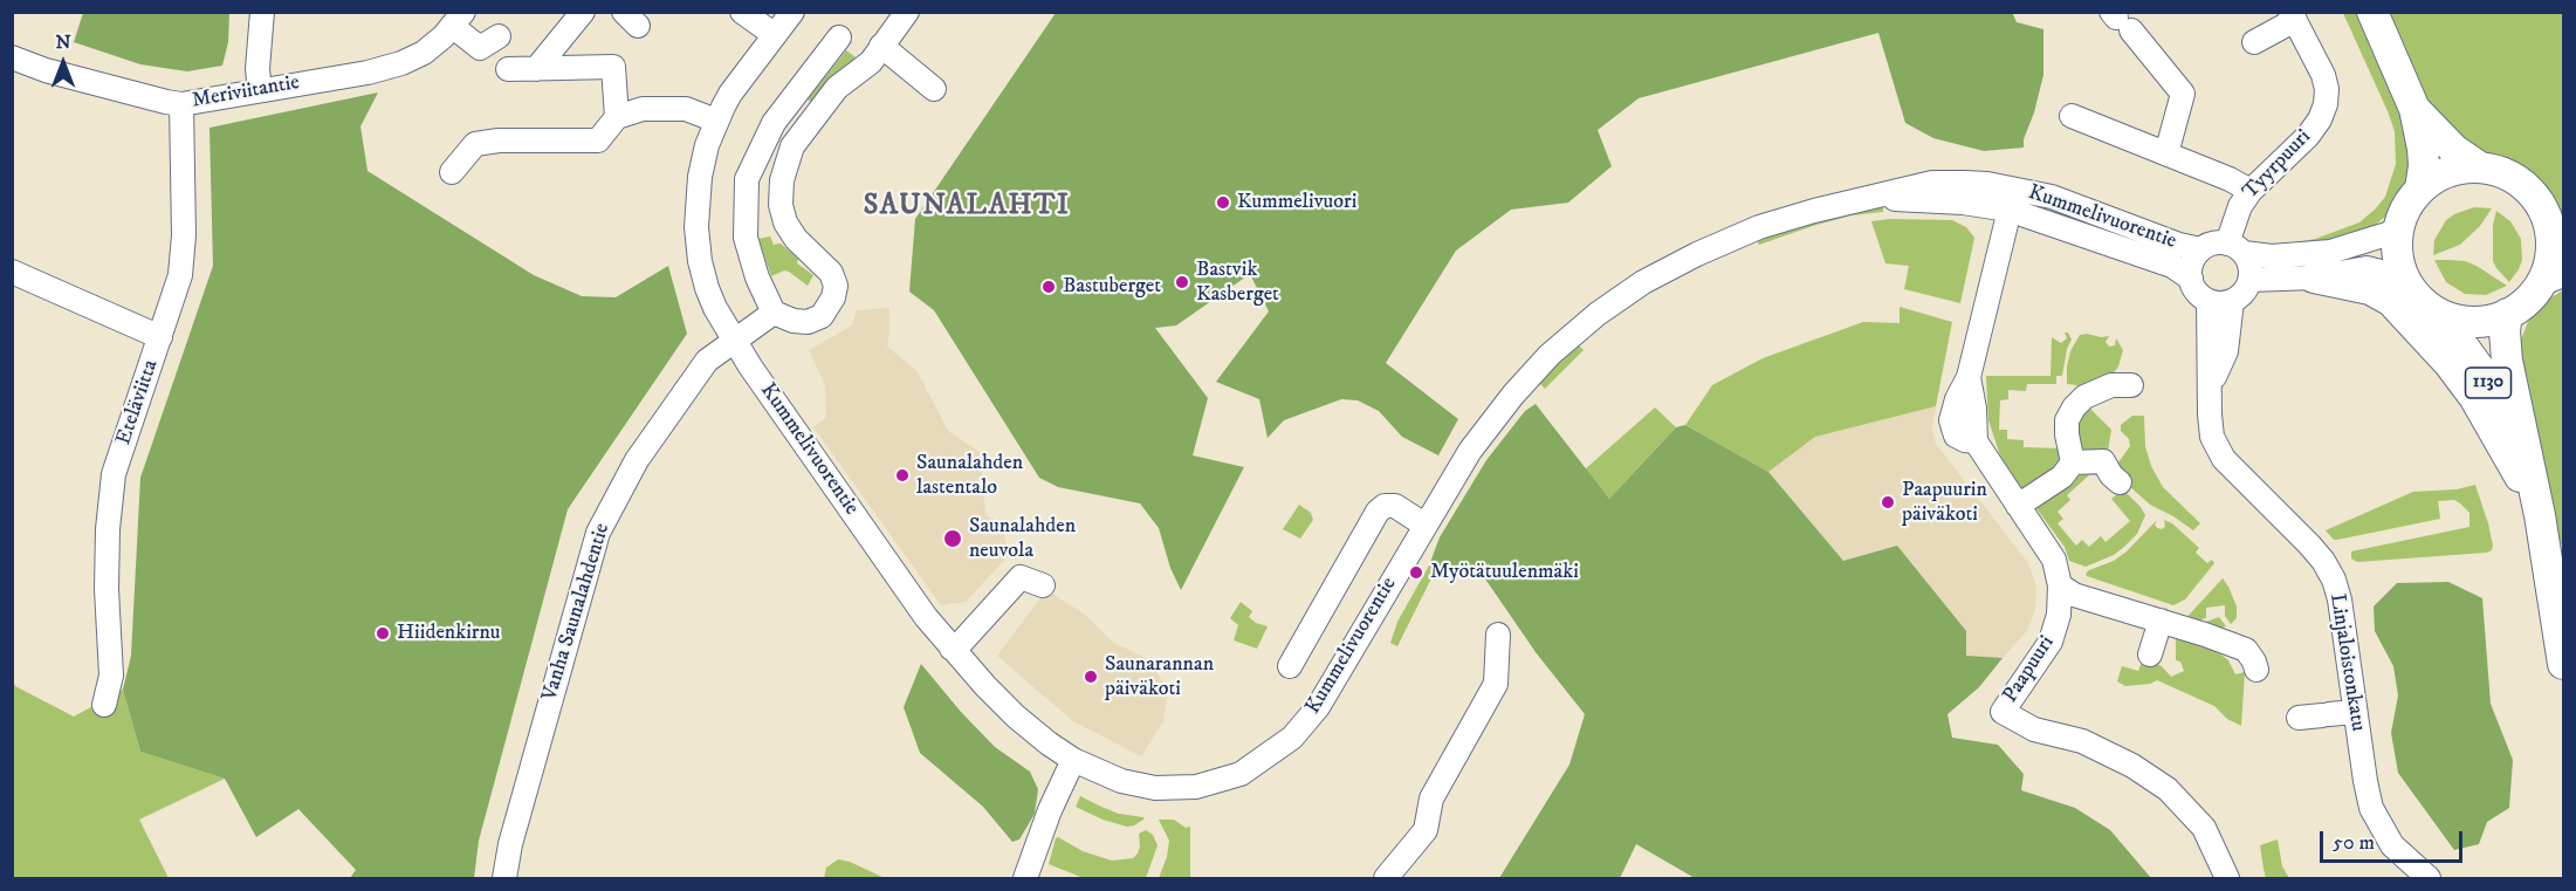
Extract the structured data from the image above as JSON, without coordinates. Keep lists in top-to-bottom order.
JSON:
{
  "streets": {
    "main road": ["1130"],
    "street": [
      "Meriviitantie",
      "Tyyrpuuri",
      "Kummelivuorentie",
      "Eteläviitta",
      "Vanha Saunalahdentie",
      "Linjaloistonkatu",
      "Paapuuri"
    ]
  },
  "crossings": [
    ["Meriviitantie", "Eteläviitta"],
    ["Tyyrpuuri", "Kummelivuorentie"],
    ["Tyyrpuuri", "Linjaloistonkatu"],
    ["Kummelivuorentie", "Vanha Saunalahdentie"],
    ["Kummelivuorentie", "Linjaloistonkatu"],
    ["Kummelivuorentie", "Paapuuri"]
  ],
  "districts": ["SAUNALAHTI"],
  "places": [
    "Kummelivuori",
    "Bastvik Kasberget",
    "Bastuberget",
    "Saunalahden lastentalo",
    "Paapuurin päiväkoti",
    "Saunalahden neuvola",
    "Myötätuulenmäki",
    "Hiidenkirnu",
    "Saunarannan päiväkoti"
  ],
  "scale_bar": "50 m",
  "north": "top"
}
